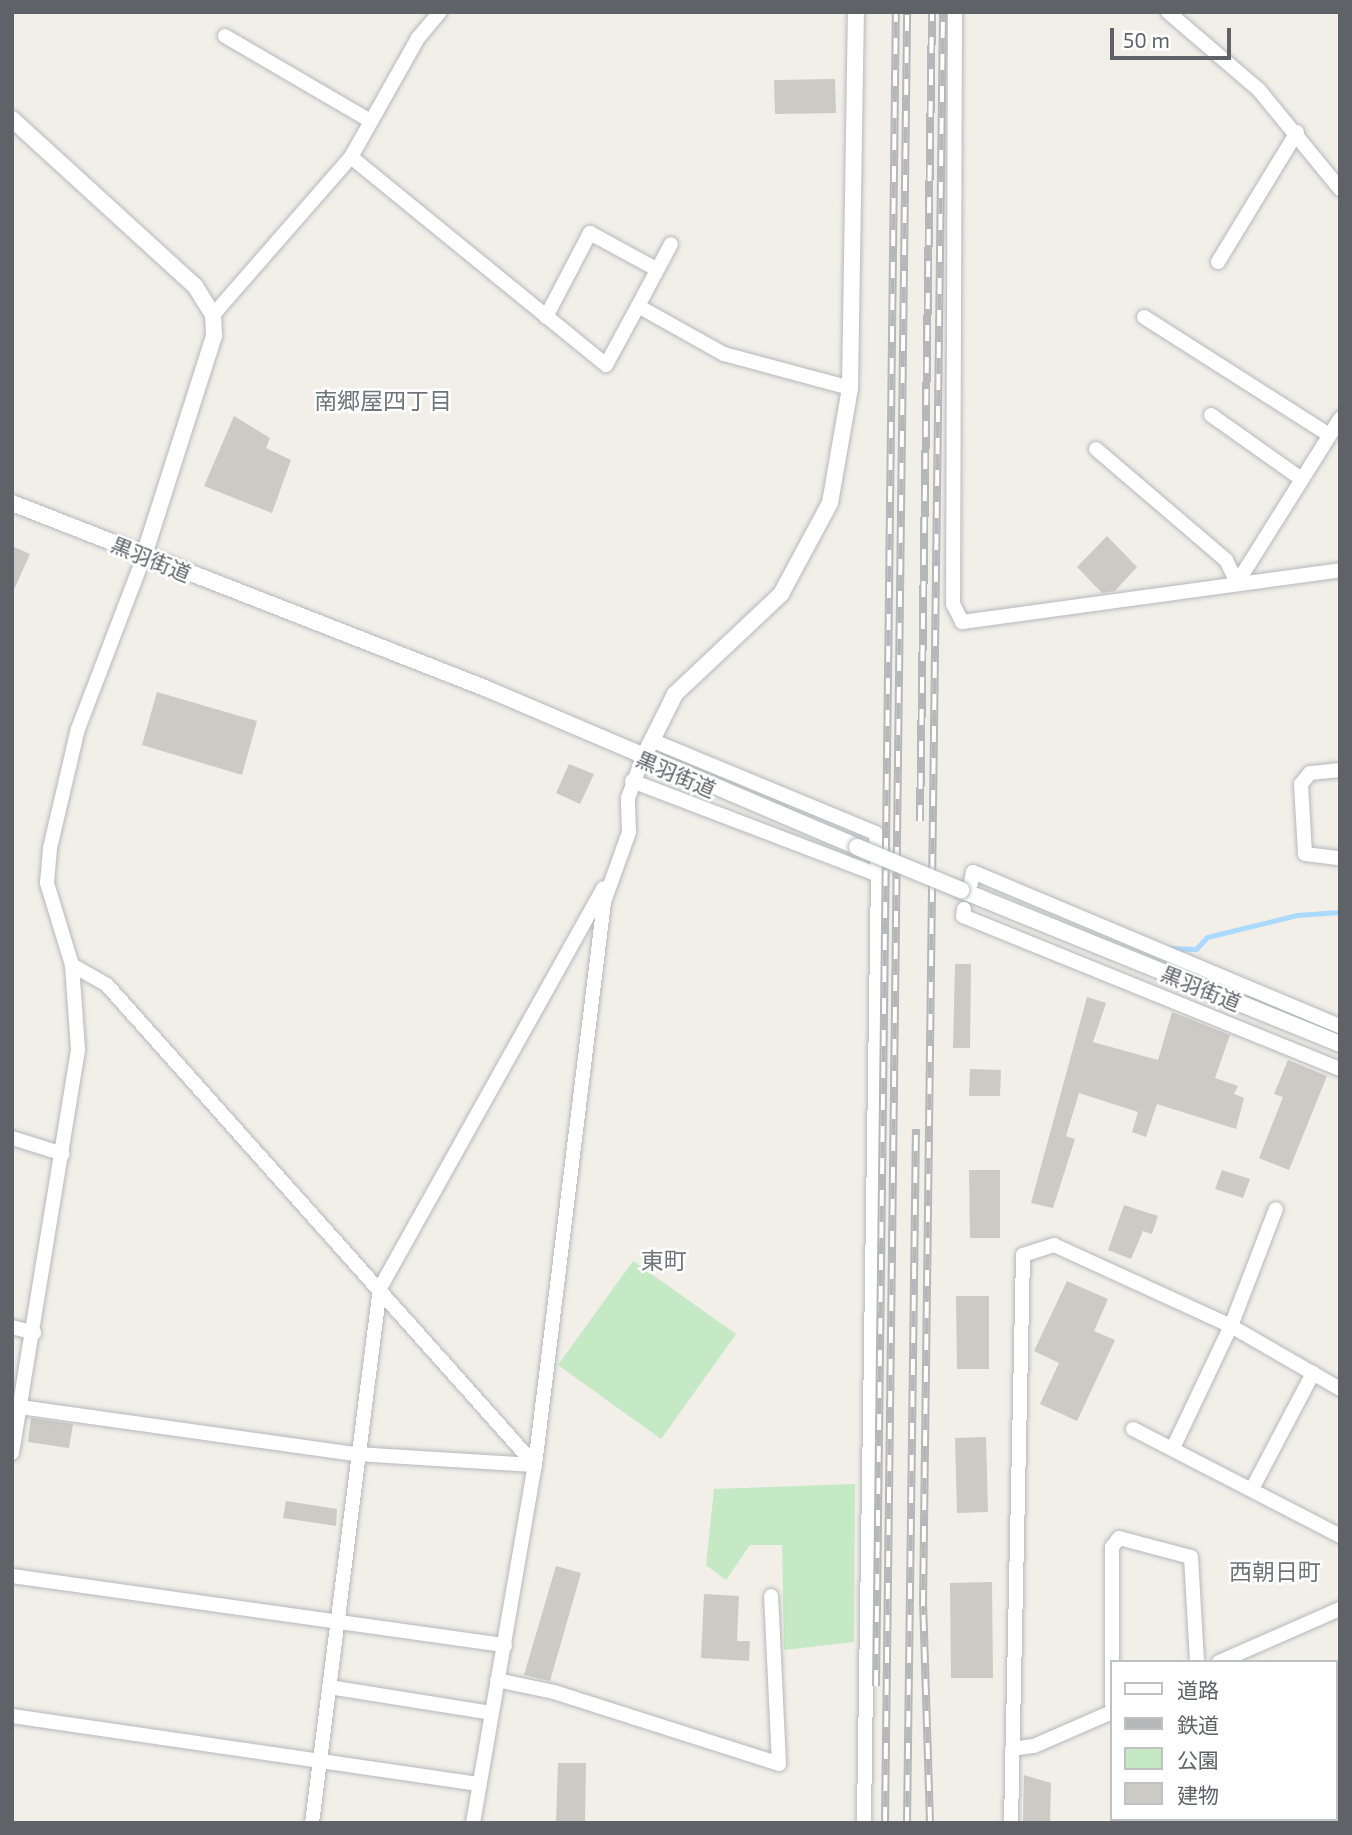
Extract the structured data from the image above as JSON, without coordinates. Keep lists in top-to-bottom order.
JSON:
{
  "streets": {
    "street": ["黒羽街道"]
  },
  "districts": ["南郷屋四丁目", "東町", "西朝日町"],
  "legend": [
    "道路",
    "鉄道",
    "公園",
    "建物"
  ],
  "scale_bar": "50 m"
}
